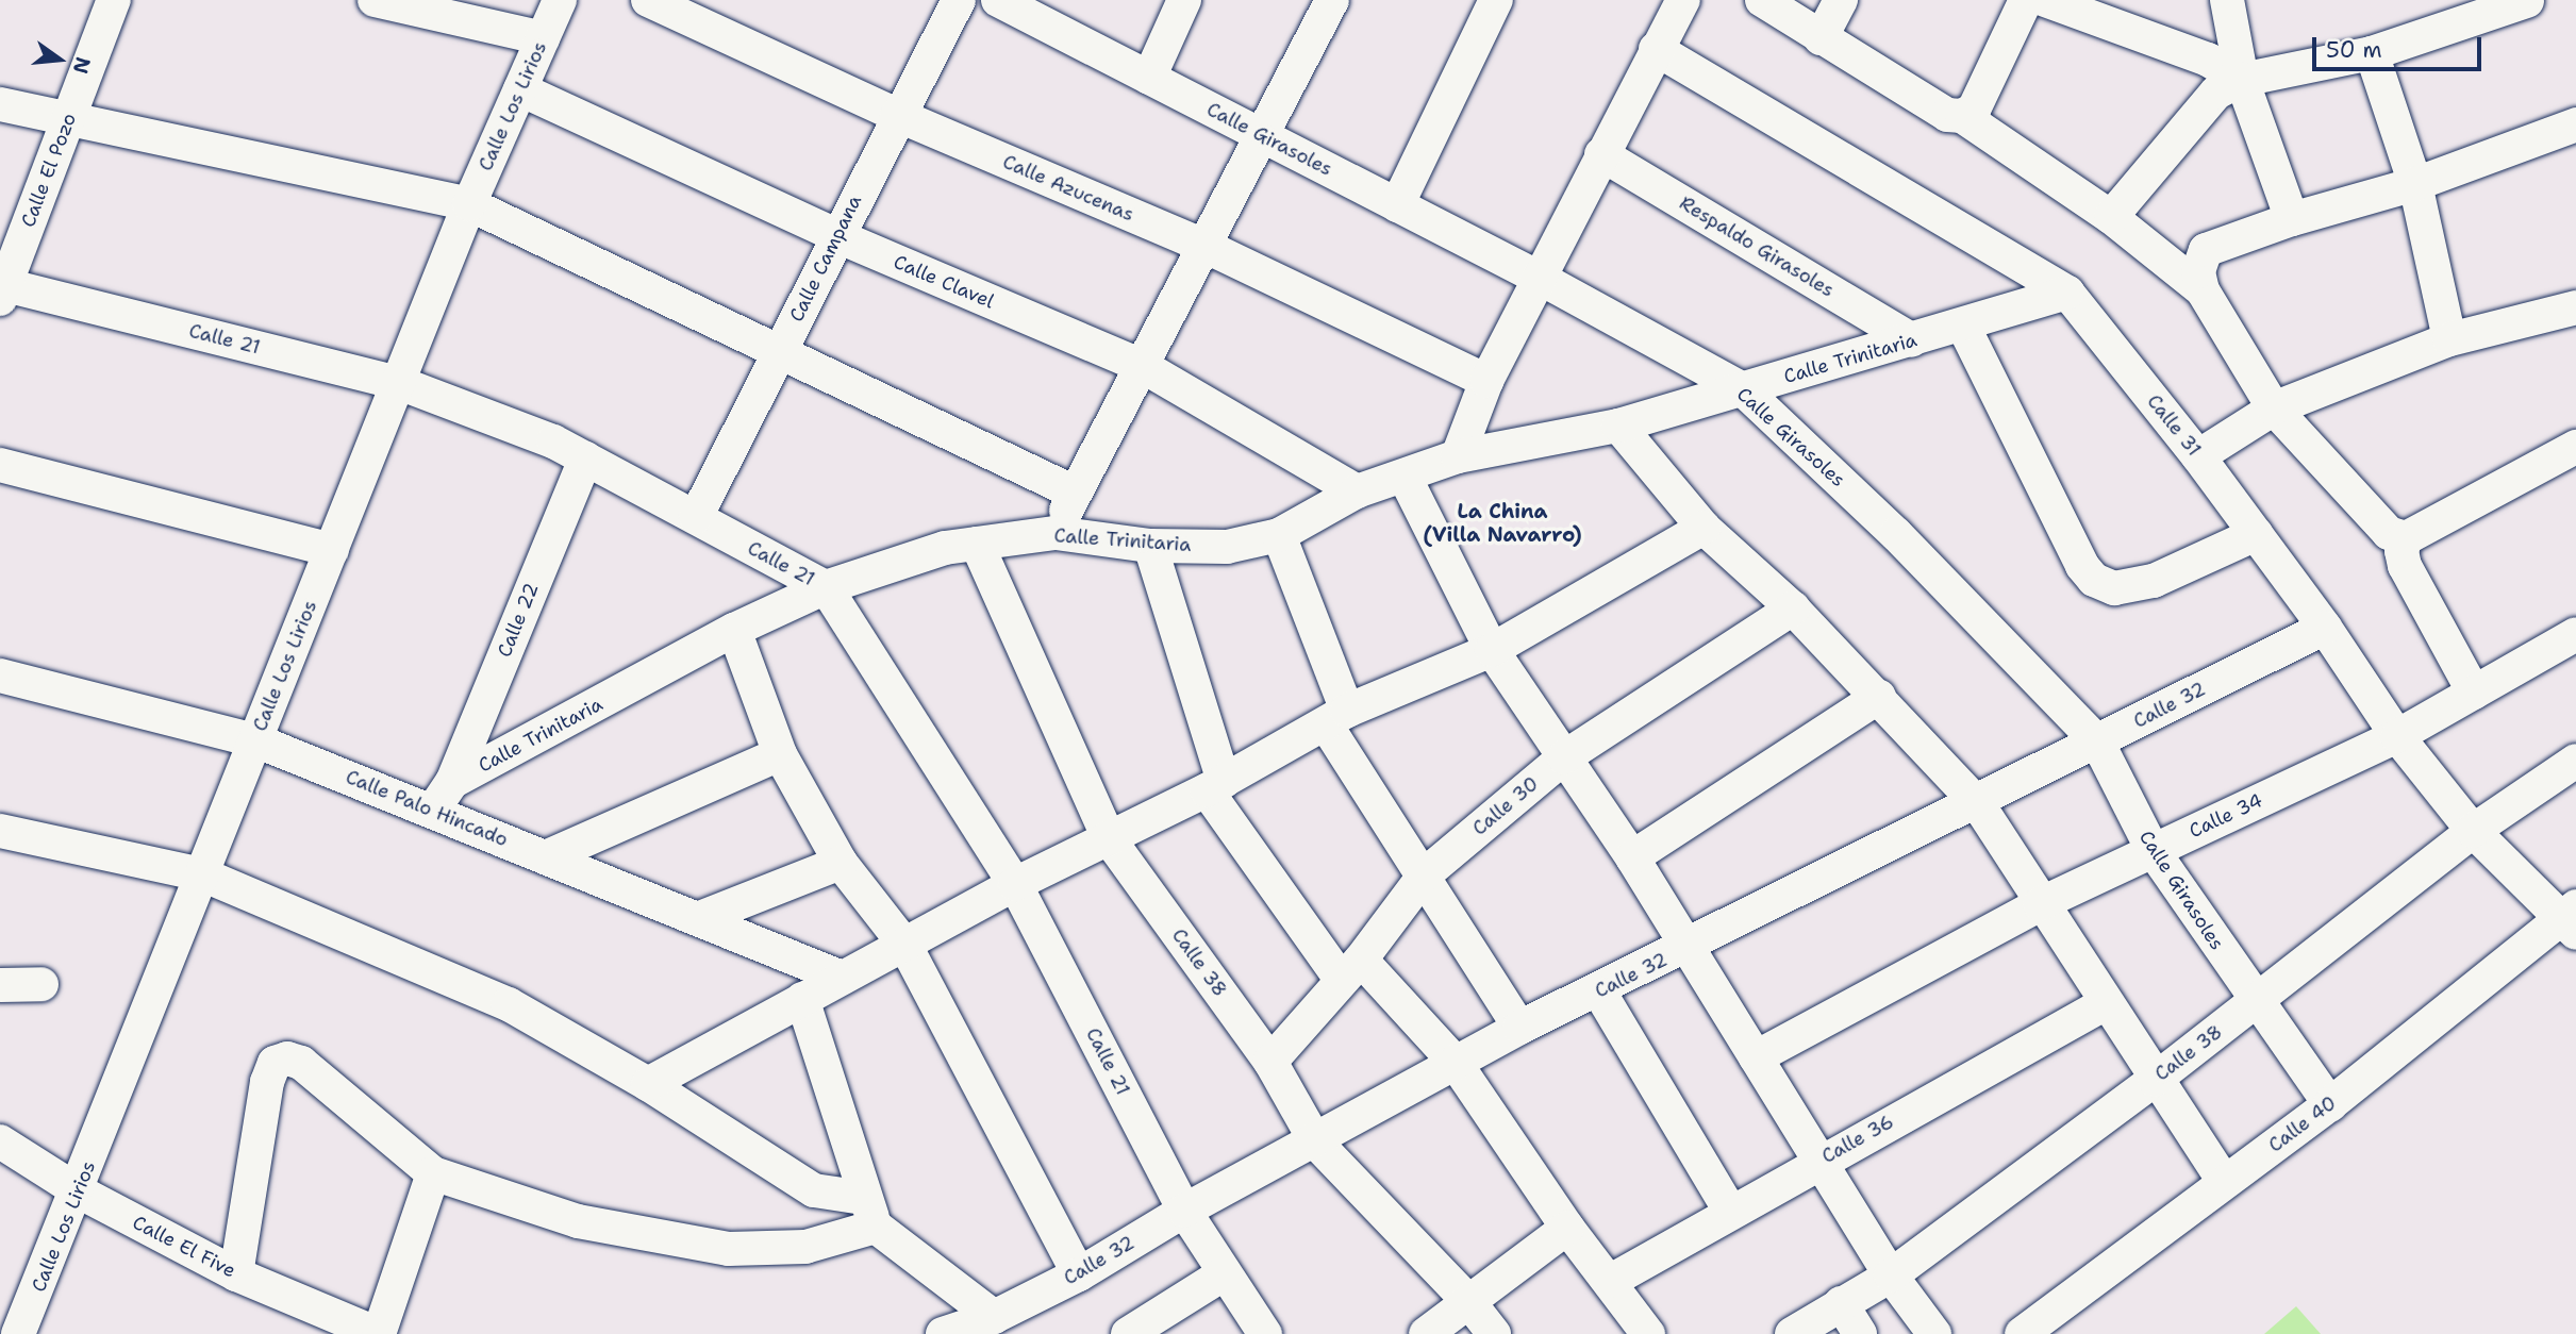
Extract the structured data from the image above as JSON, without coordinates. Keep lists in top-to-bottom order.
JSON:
{
  "streets": {
    "street": [
      "Calle Los Lirios",
      "Calle Girasoles",
      "Calle El Pozo",
      "Calle Azucenas",
      "Respaldo Girasoles",
      "Calle Campana",
      "Calle Clavel",
      "Calle 21",
      "Calle Trinitaria",
      "Calle 31",
      "Calle 22",
      "Calle 32",
      "Calle 30",
      "Calle Palo Hincado",
      "Calle 34",
      "Calle 38",
      "Calle 40",
      "Calle 36",
      "Calle El Five"
    ]
  },
  "crossings": [
    ["Calle Los Lirios", "Calle Clavel"],
    ["Calle Los Lirios", "Calle 21"],
    ["Calle Los Lirios", "Calle Palo Hincado"],
    ["Calle Los Lirios", "Calle El Five"],
    ["Calle Girasoles", "Calle Trinitaria"],
    ["Calle Girasoles", "Calle 32"],
    ["Calle Girasoles", "Calle 34"],
    ["Calle Girasoles", "Calle 38"],
    ["Calle Girasoles", "Calle 40"],
    ["Calle El Pozo", "Calle 21"],
    ["Calle Azucenas", "Calle Campana"],
    ["Respaldo Girasoles", "Calle Trinitaria"],
    ["Calle Campana", "Calle Clavel"],
    ["Calle Campana", "Calle 21"],
    ["Calle Clavel", "Calle Trinitaria"],
    ["Calle 21", "Calle Trinitaria"],
    ["Calle 21", "Calle 22"],
    ["Calle 21", "Calle 32"],
    ["Calle Trinitaria", "Calle 31"],
    ["Calle Trinitaria", "Calle 22"],
    ["Calle Trinitaria", "Calle Palo Hincado"],
    ["Calle Trinitaria", "Calle 38"],
    ["Calle 31", "Calle 32"],
    ["Calle 31", "Calle 34"],
    ["Calle 31", "Calle 38"],
    ["Calle 31", "Calle 40"],
    ["Calle 32", "Calle 38"],
    ["Calle 30", "Calle 38"]
  ],
  "districts": ["La China (Villa Navarro)"],
  "scale_bar": "50 m",
  "north": "right"
}
